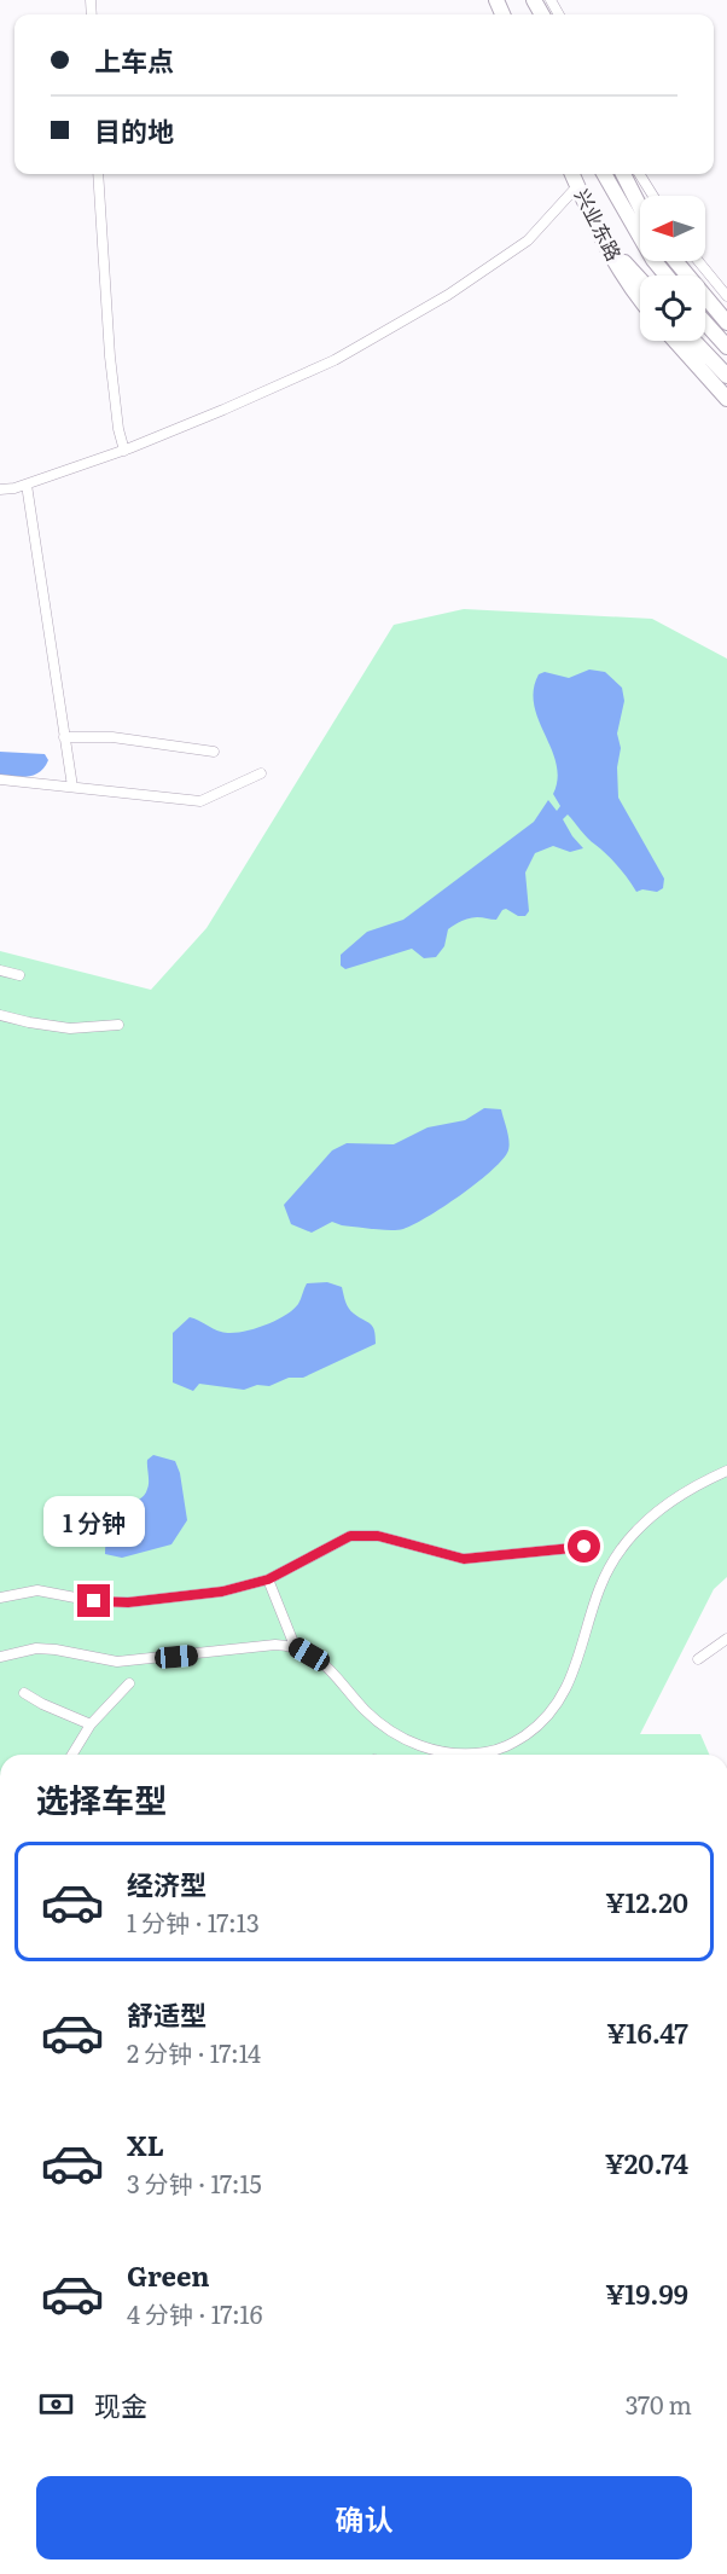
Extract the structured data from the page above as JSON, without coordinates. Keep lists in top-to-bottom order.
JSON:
{
  "streets": {
    "main road": ["兴业东路"]
  },
  "north": "left",
  "page": {
    "banner": ["上车点", "目的地"],
    "bubble": "1 分钟",
    "heading": "选择车型",
    "list": [
      {
        "name": "经济型",
        "note": "1 分钟 · 17:13",
        "value": "¥12.20"
      },
      {
        "name": "舒适型",
        "note": "2 分钟 · 17:14",
        "value": "¥16.47"
      },
      {
        "name": "XL",
        "note": "3 分钟 · 17:15",
        "value": "¥20.74"
      },
      {
        "name": "Green",
        "note": "4 分钟 · 17:16",
        "value": "¥19.99"
      }
    ],
    "pay": ["现金", "370 m"],
    "buttons": "确认"
  }
}
